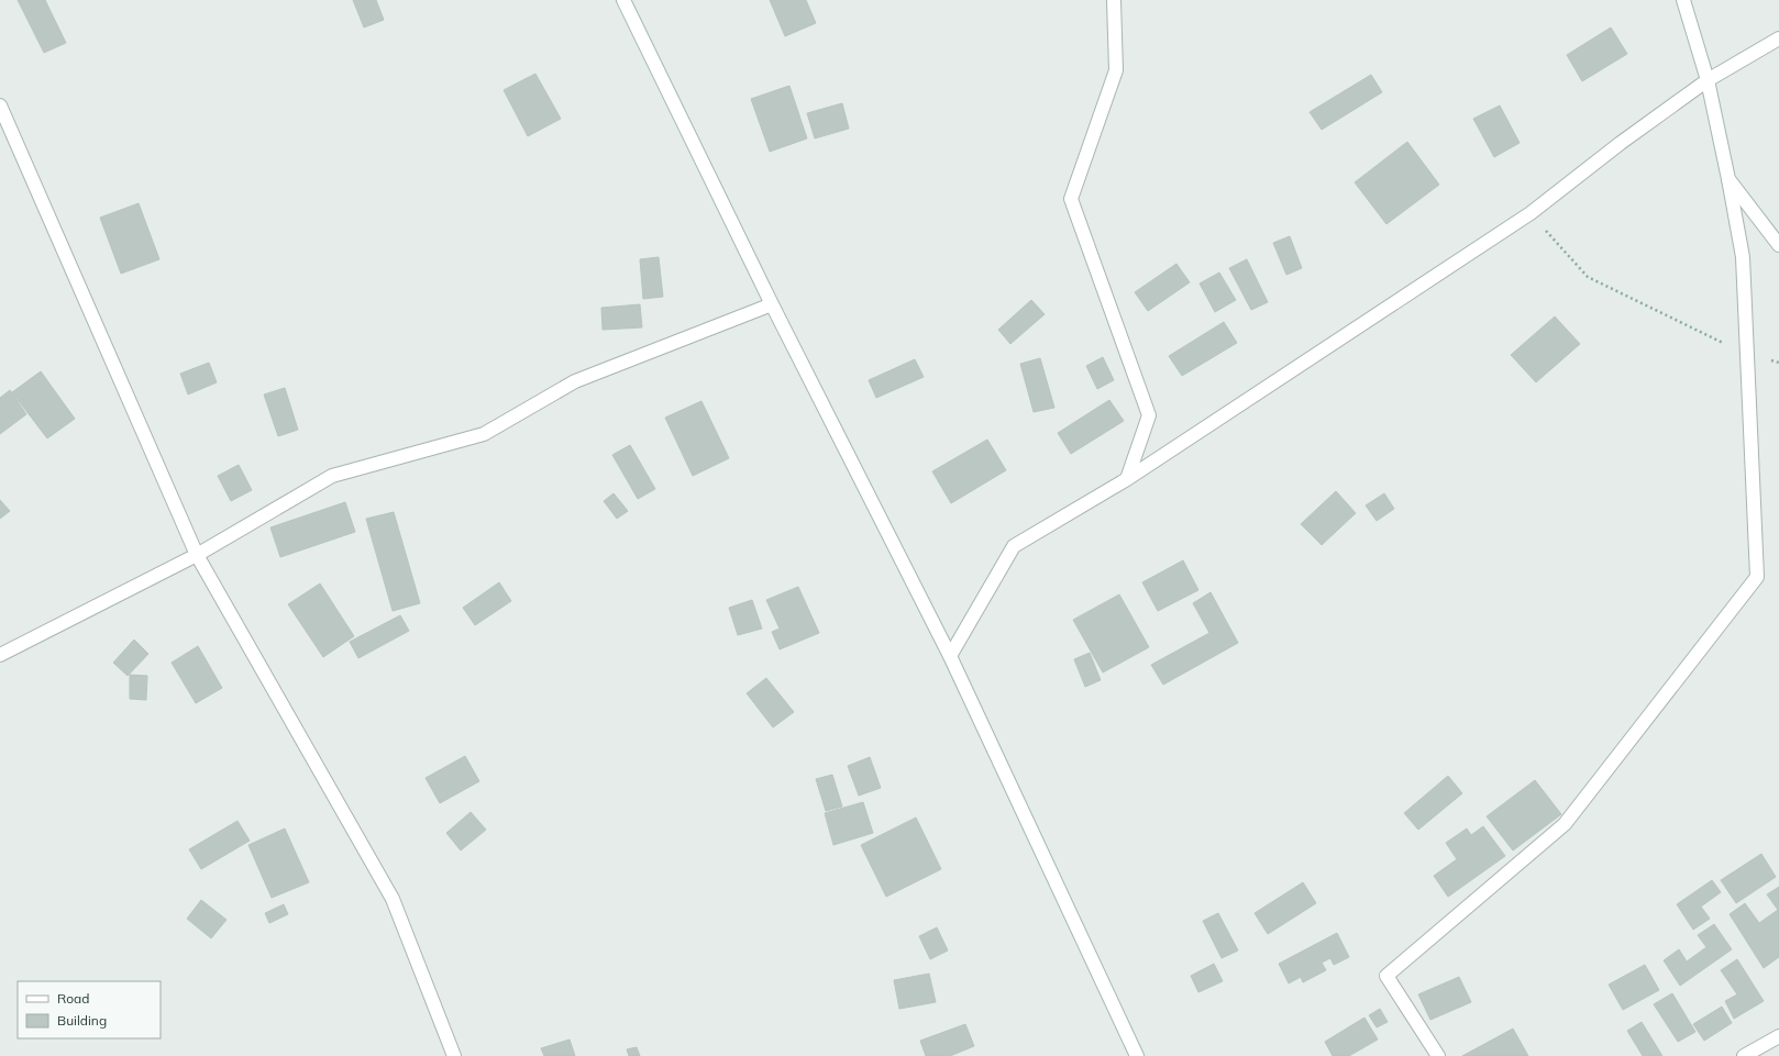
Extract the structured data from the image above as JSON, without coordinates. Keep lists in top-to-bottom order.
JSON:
{
  "legend": ["Road", "Building"]
}
